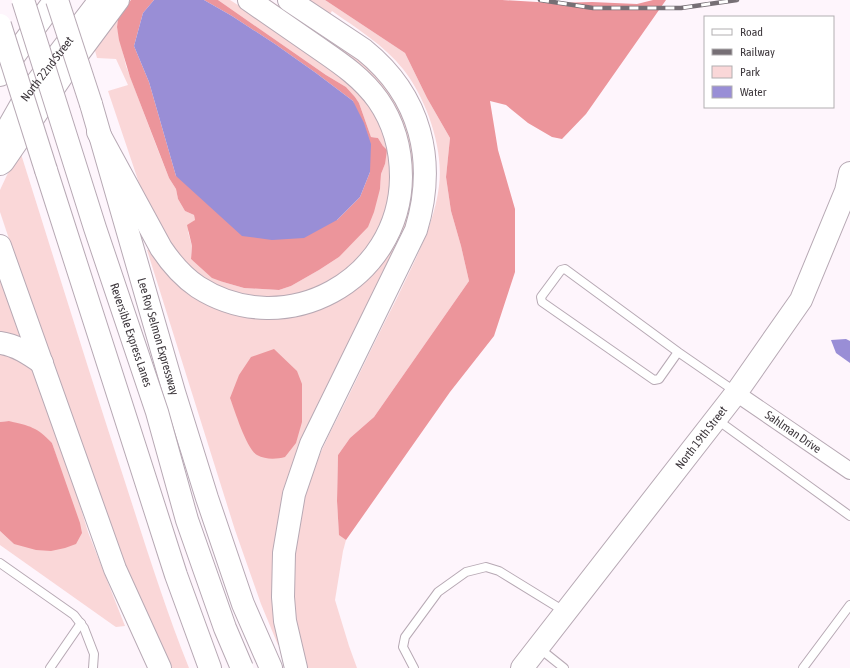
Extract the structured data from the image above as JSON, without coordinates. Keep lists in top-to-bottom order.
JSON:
{
  "streets": {
    "main road": [
      "North 22nd Street",
      "Reversible Express Lanes",
      "Lee Roy Selmon Expressway",
      "North 19th Street"
    ],
    "street": ["Sahlman Drive"]
  },
  "crossings": [
    ["Sahlman Drive", "North 19th Street"]
  ],
  "legend": [
    "Road",
    "Railway",
    "Park",
    "Water"
  ]
}
